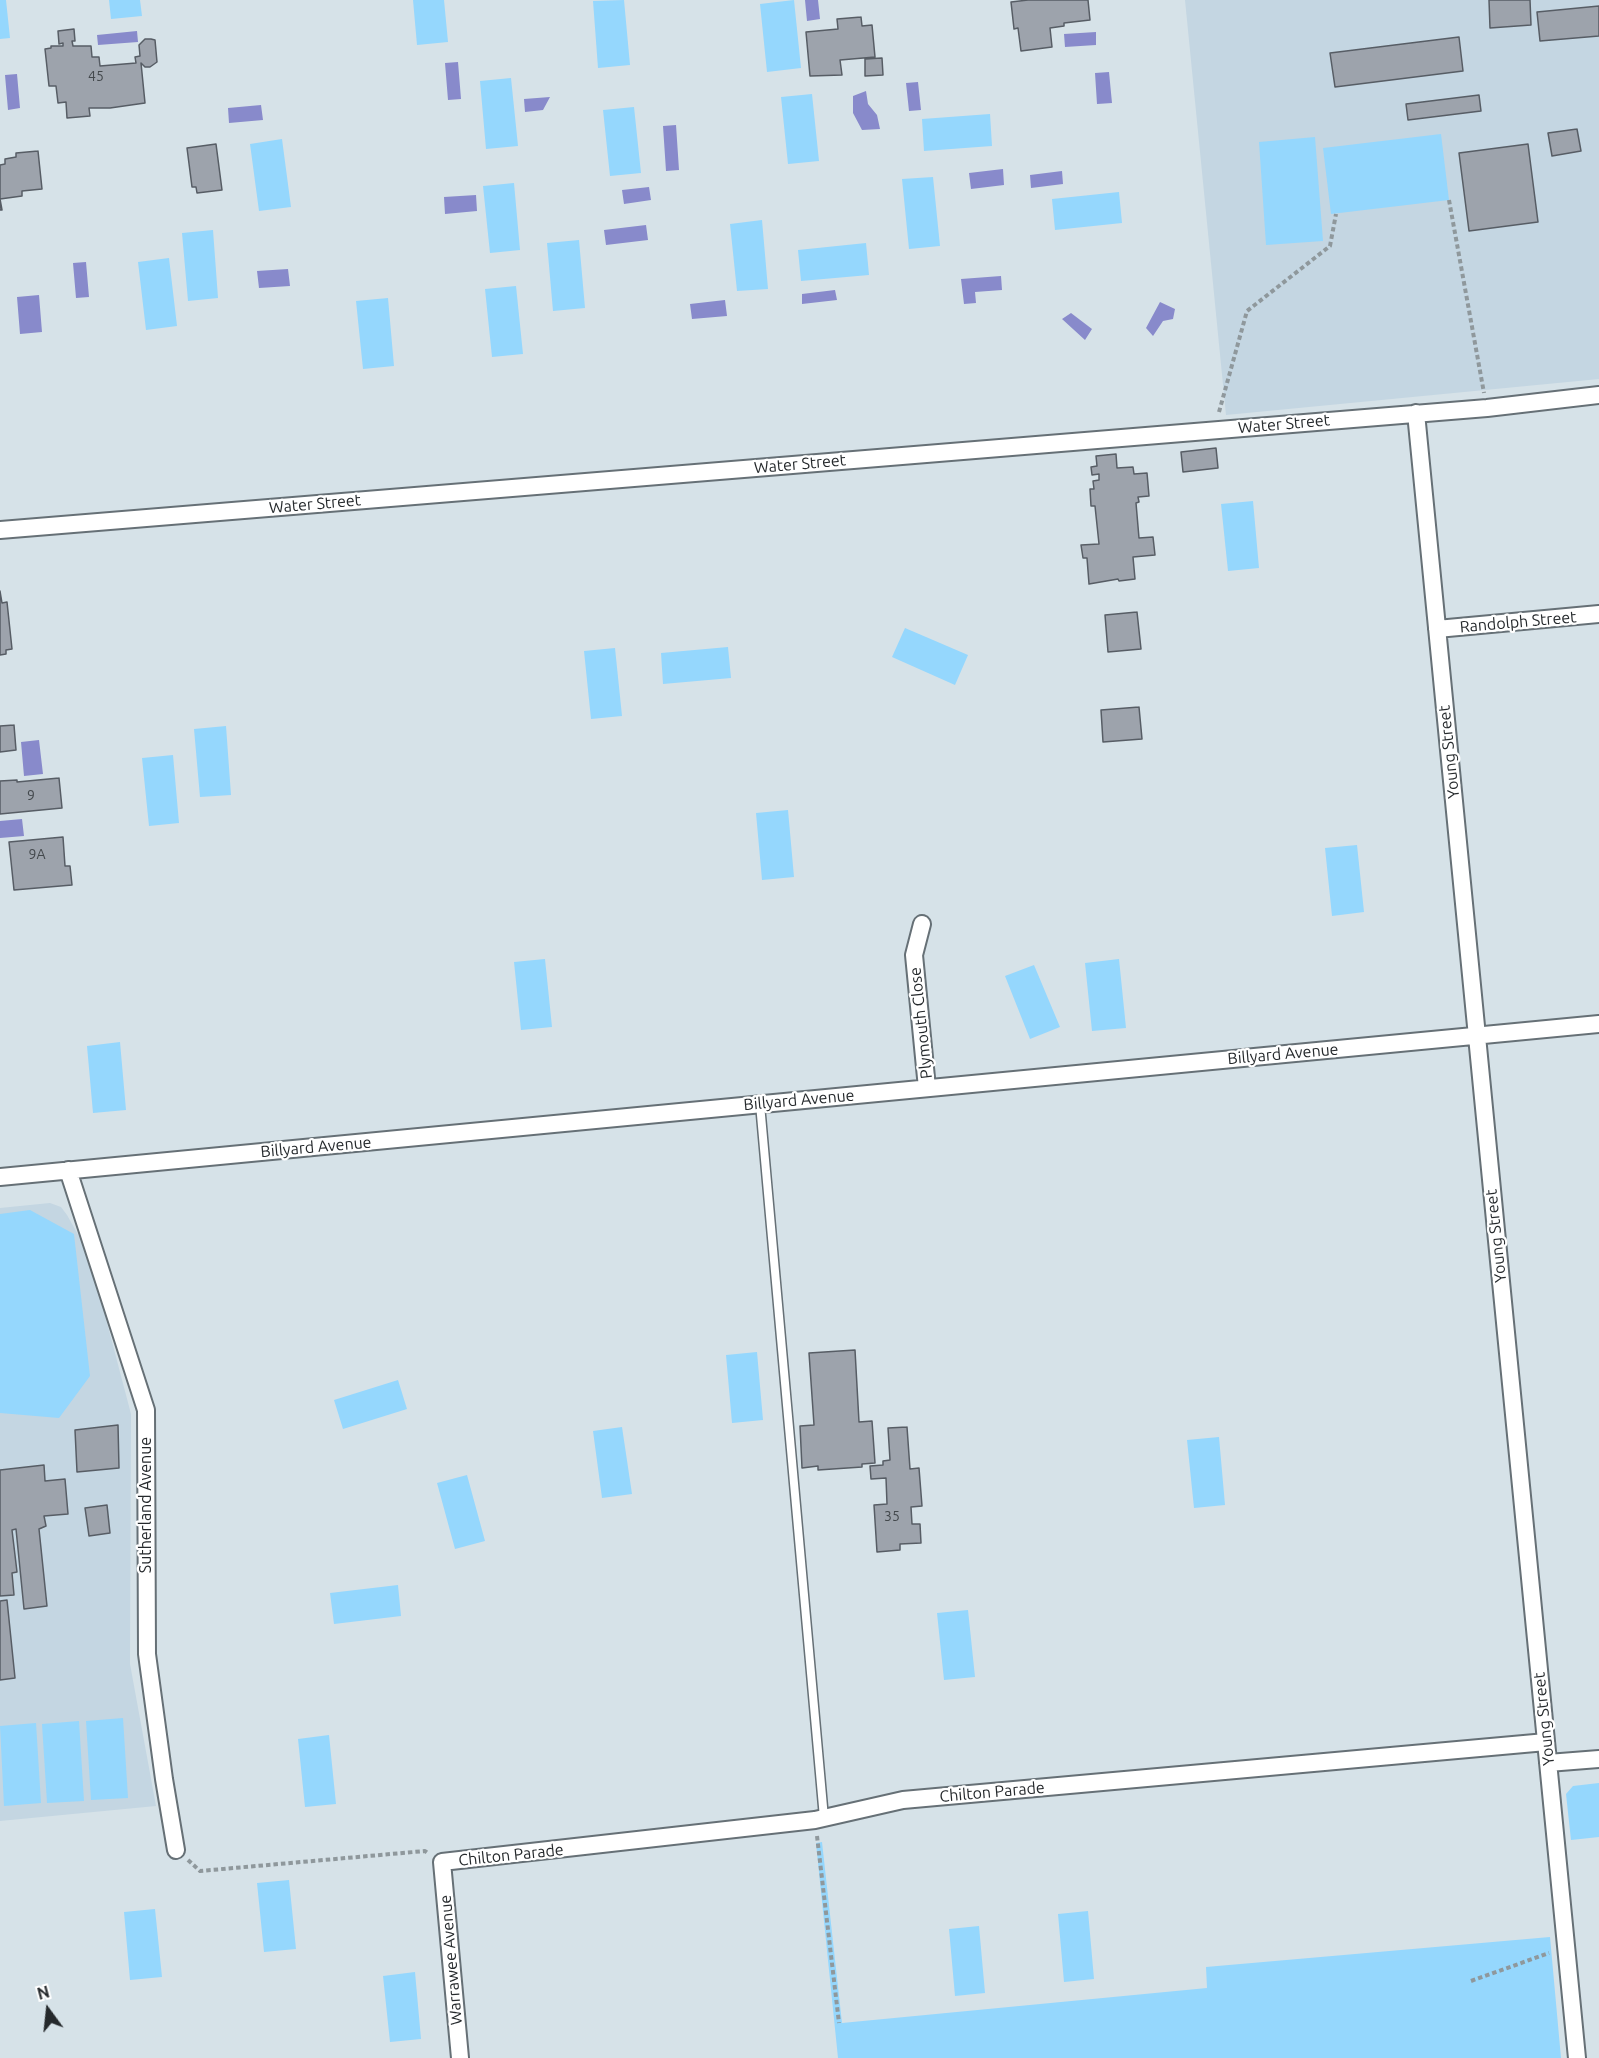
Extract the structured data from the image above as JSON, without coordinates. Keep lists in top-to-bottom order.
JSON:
{
  "streets": {
    "street": [
      "Water Street",
      "Randolph Street",
      "Young Street",
      "Plymouth Close",
      "Billyard Avenue",
      "Sutherland Avenue",
      "Chilton Parade",
      "Warrawee Avenue"
    ]
  },
  "crossings": [
    ["Water Street", "Young Street"],
    ["Randolph Street", "Young Street"],
    ["Young Street", "Billyard Avenue"],
    ["Young Street", "Chilton Parade"],
    ["Plymouth Close", "Billyard Avenue"],
    ["Billyard Avenue", "Sutherland Avenue"],
    ["Chilton Parade", "Warrawee Avenue"]
  ],
  "house_numbers": [
    "45",
    "9",
    "9A",
    "35"
  ],
  "north": "top"
}
